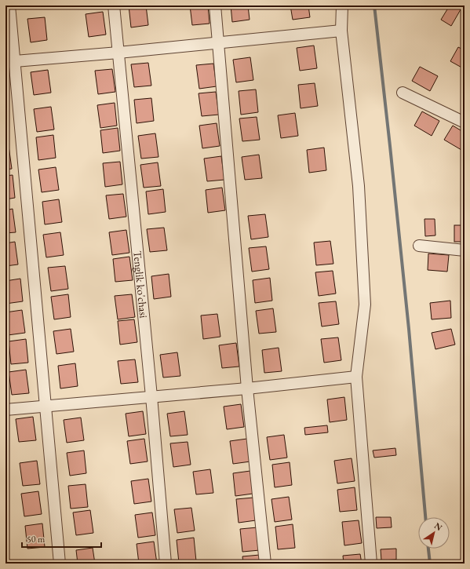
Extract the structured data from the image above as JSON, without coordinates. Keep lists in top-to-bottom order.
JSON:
{
  "streets": {
    "street": ["Tenglik ko'chasi"]
  },
  "scale_bar": "50 m",
  "north": "top right"
}
